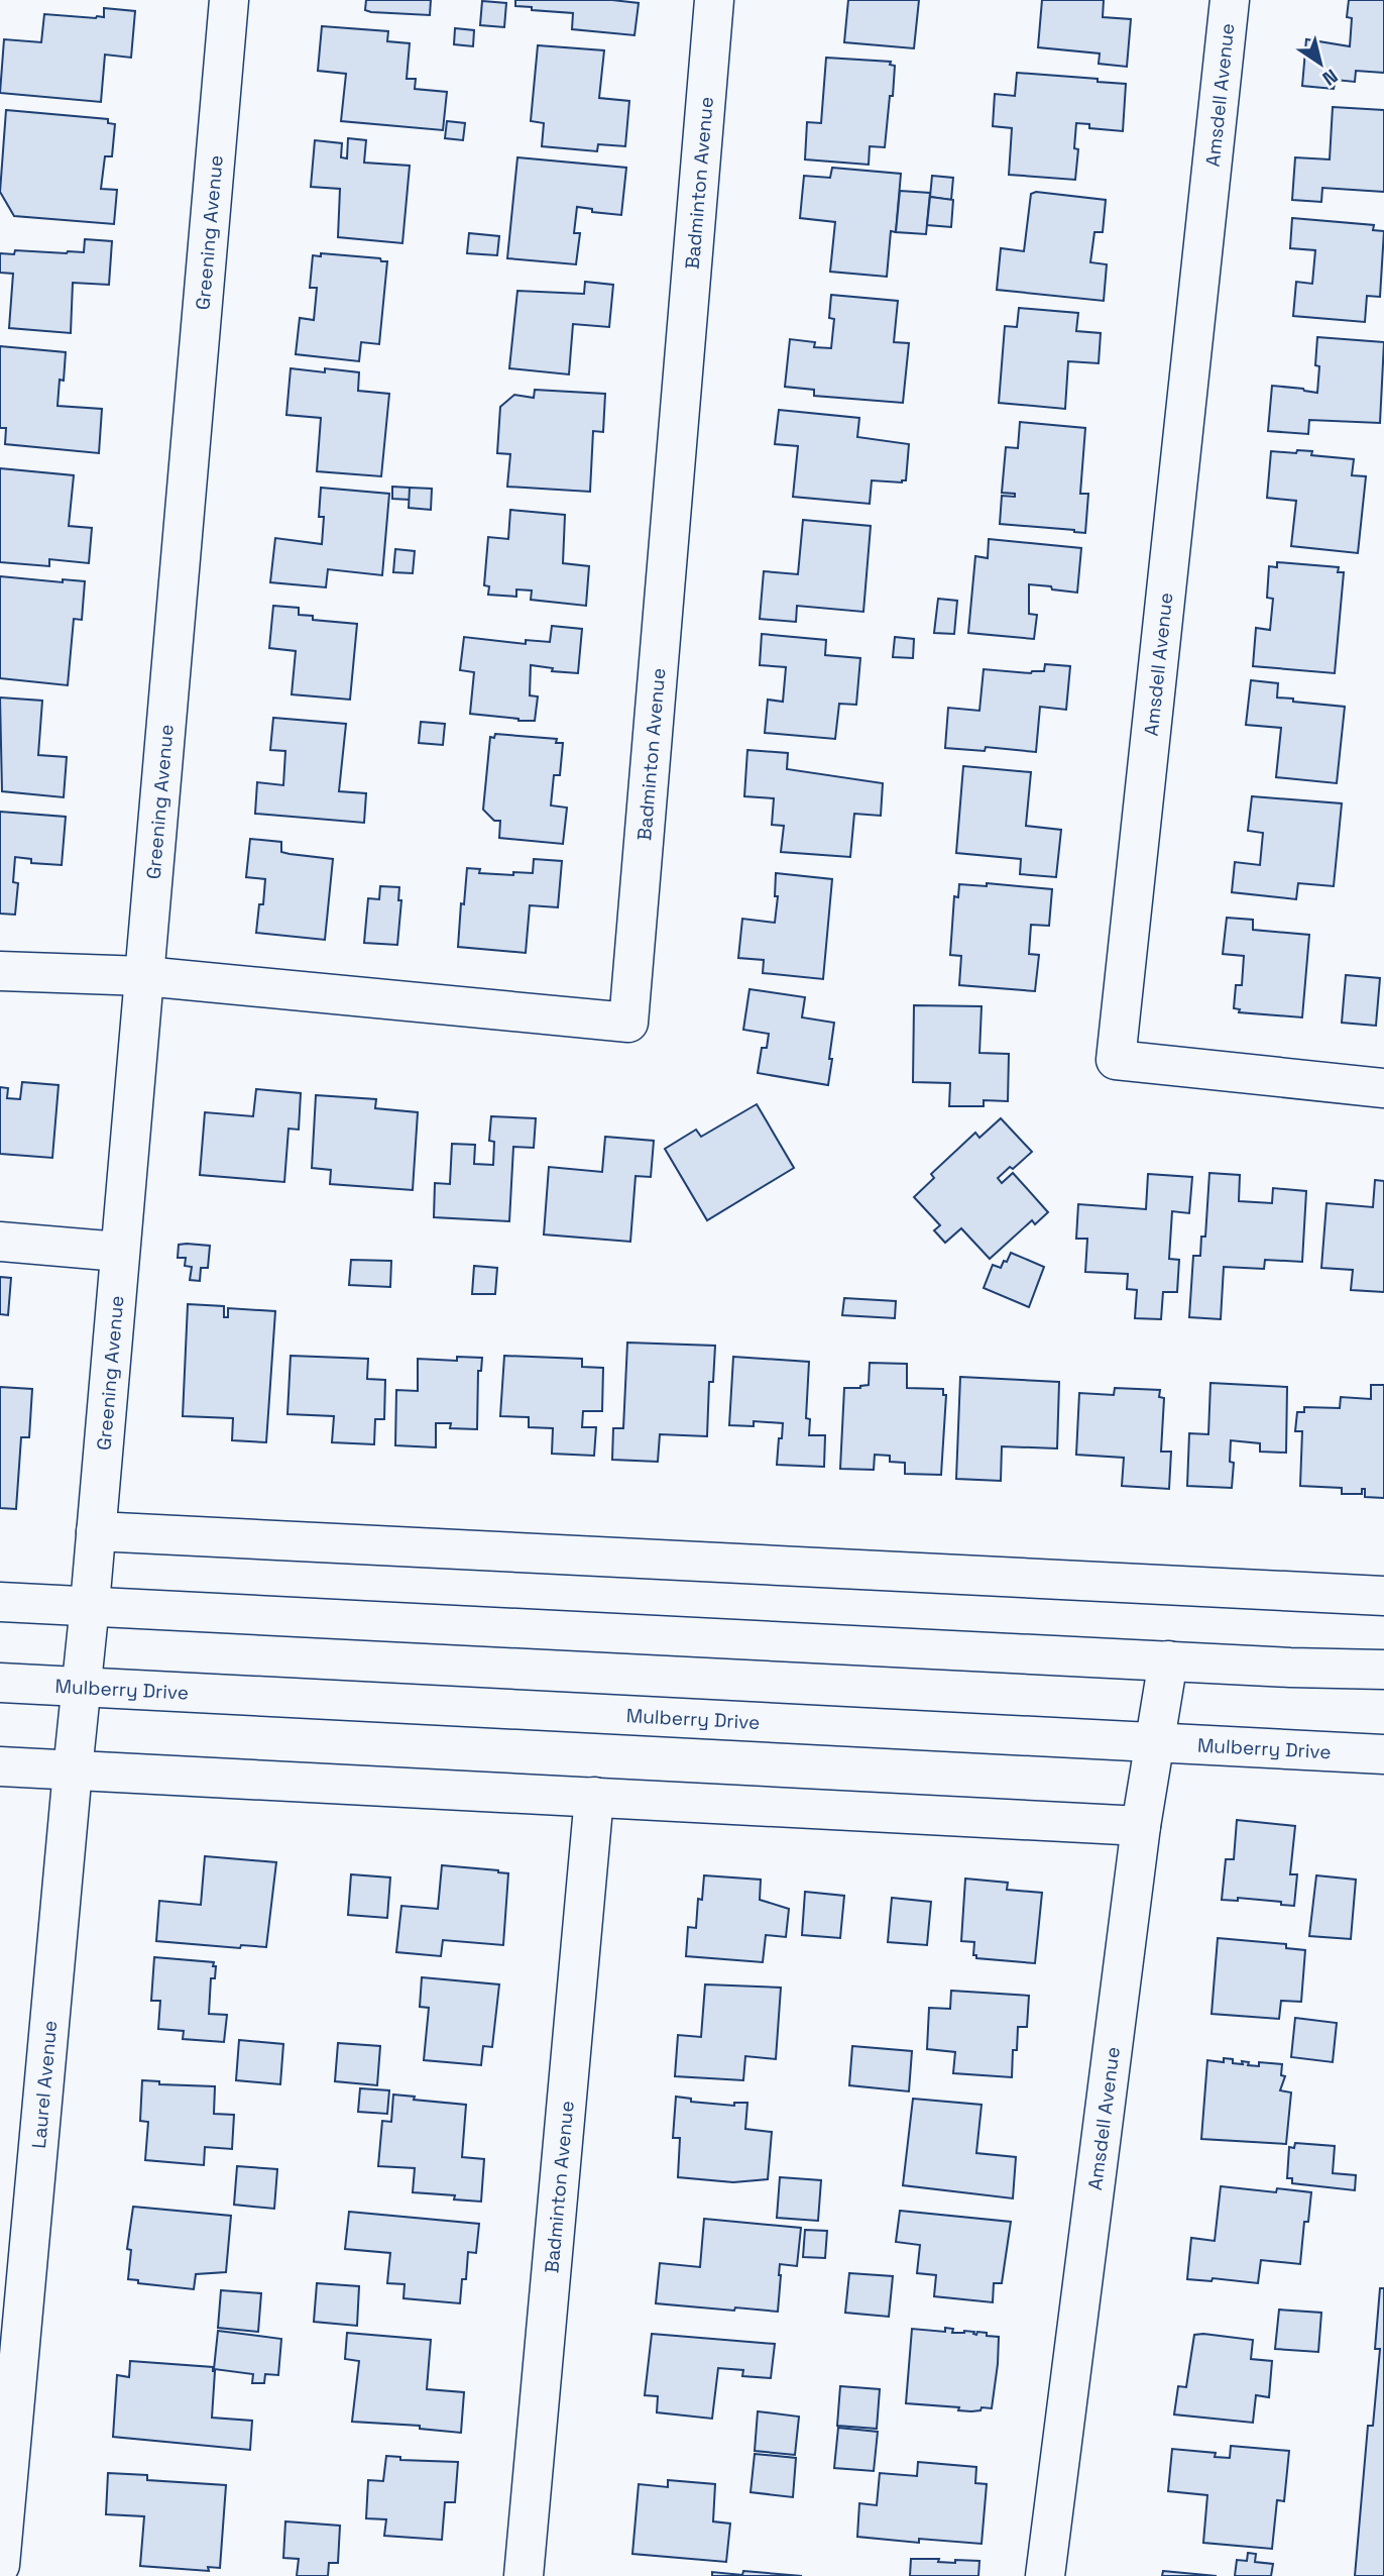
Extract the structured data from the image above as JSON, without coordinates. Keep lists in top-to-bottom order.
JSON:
{
  "streets": {
    "street": [
      "Amsdell Avenue",
      "Badminton Avenue",
      "Greening Avenue",
      "Mulberry Drive",
      "Laurel Avenue"
    ]
  },
  "crossings": [
    ["Amsdell Avenue", "Mulberry Drive"],
    ["Badminton Avenue", "Greening Avenue"],
    ["Greening Avenue", "Laurel Avenue"],
    ["Mulberry Drive", "Laurel Avenue"]
  ],
  "north": "bottom right"
}
